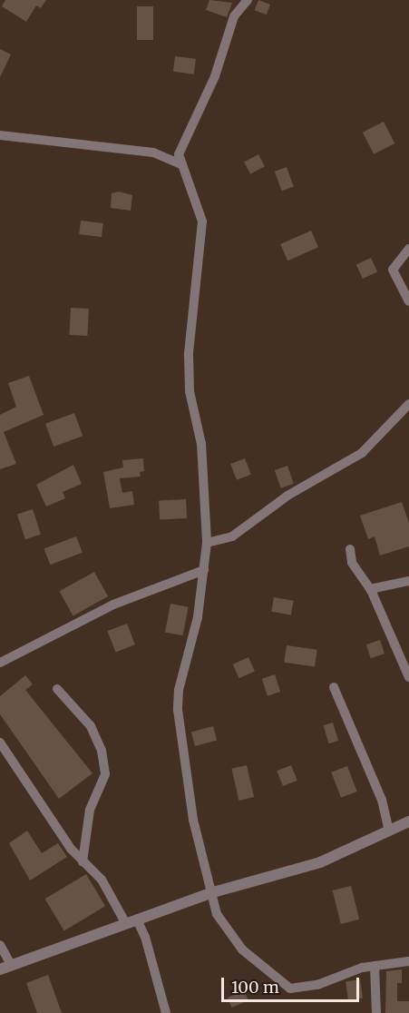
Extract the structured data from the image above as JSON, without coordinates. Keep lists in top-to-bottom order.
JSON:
{
  "scale_bar": "100 m"
}
